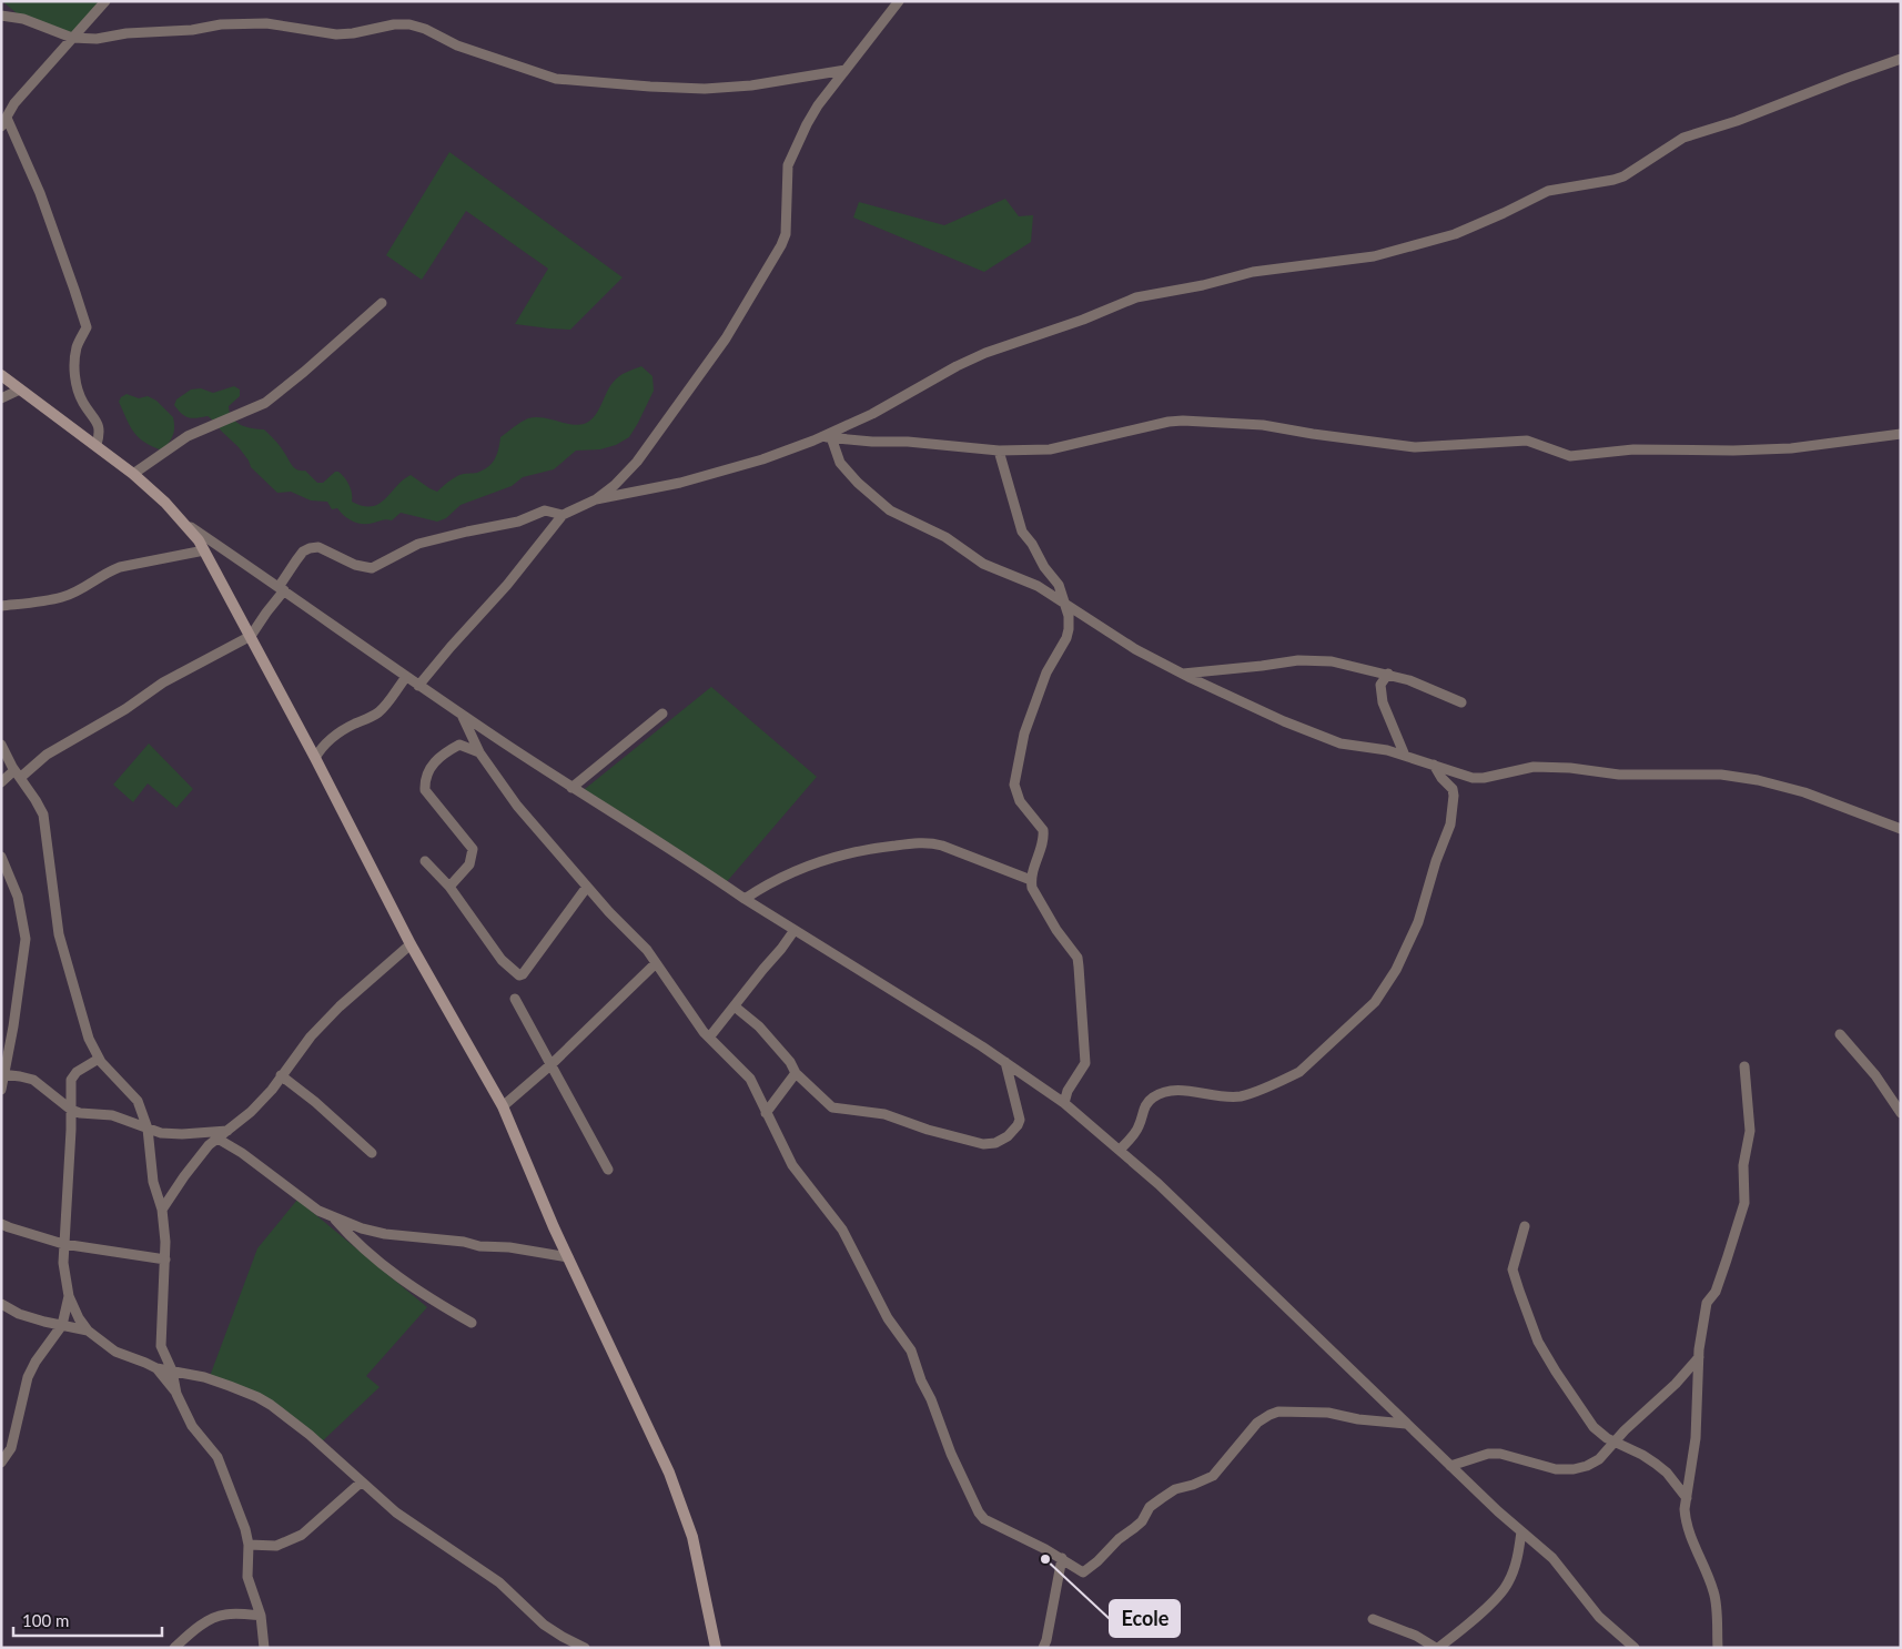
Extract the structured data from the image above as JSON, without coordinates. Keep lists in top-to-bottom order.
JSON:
{
  "places": ["Ecole"],
  "scale_bar": "100 m"
}
